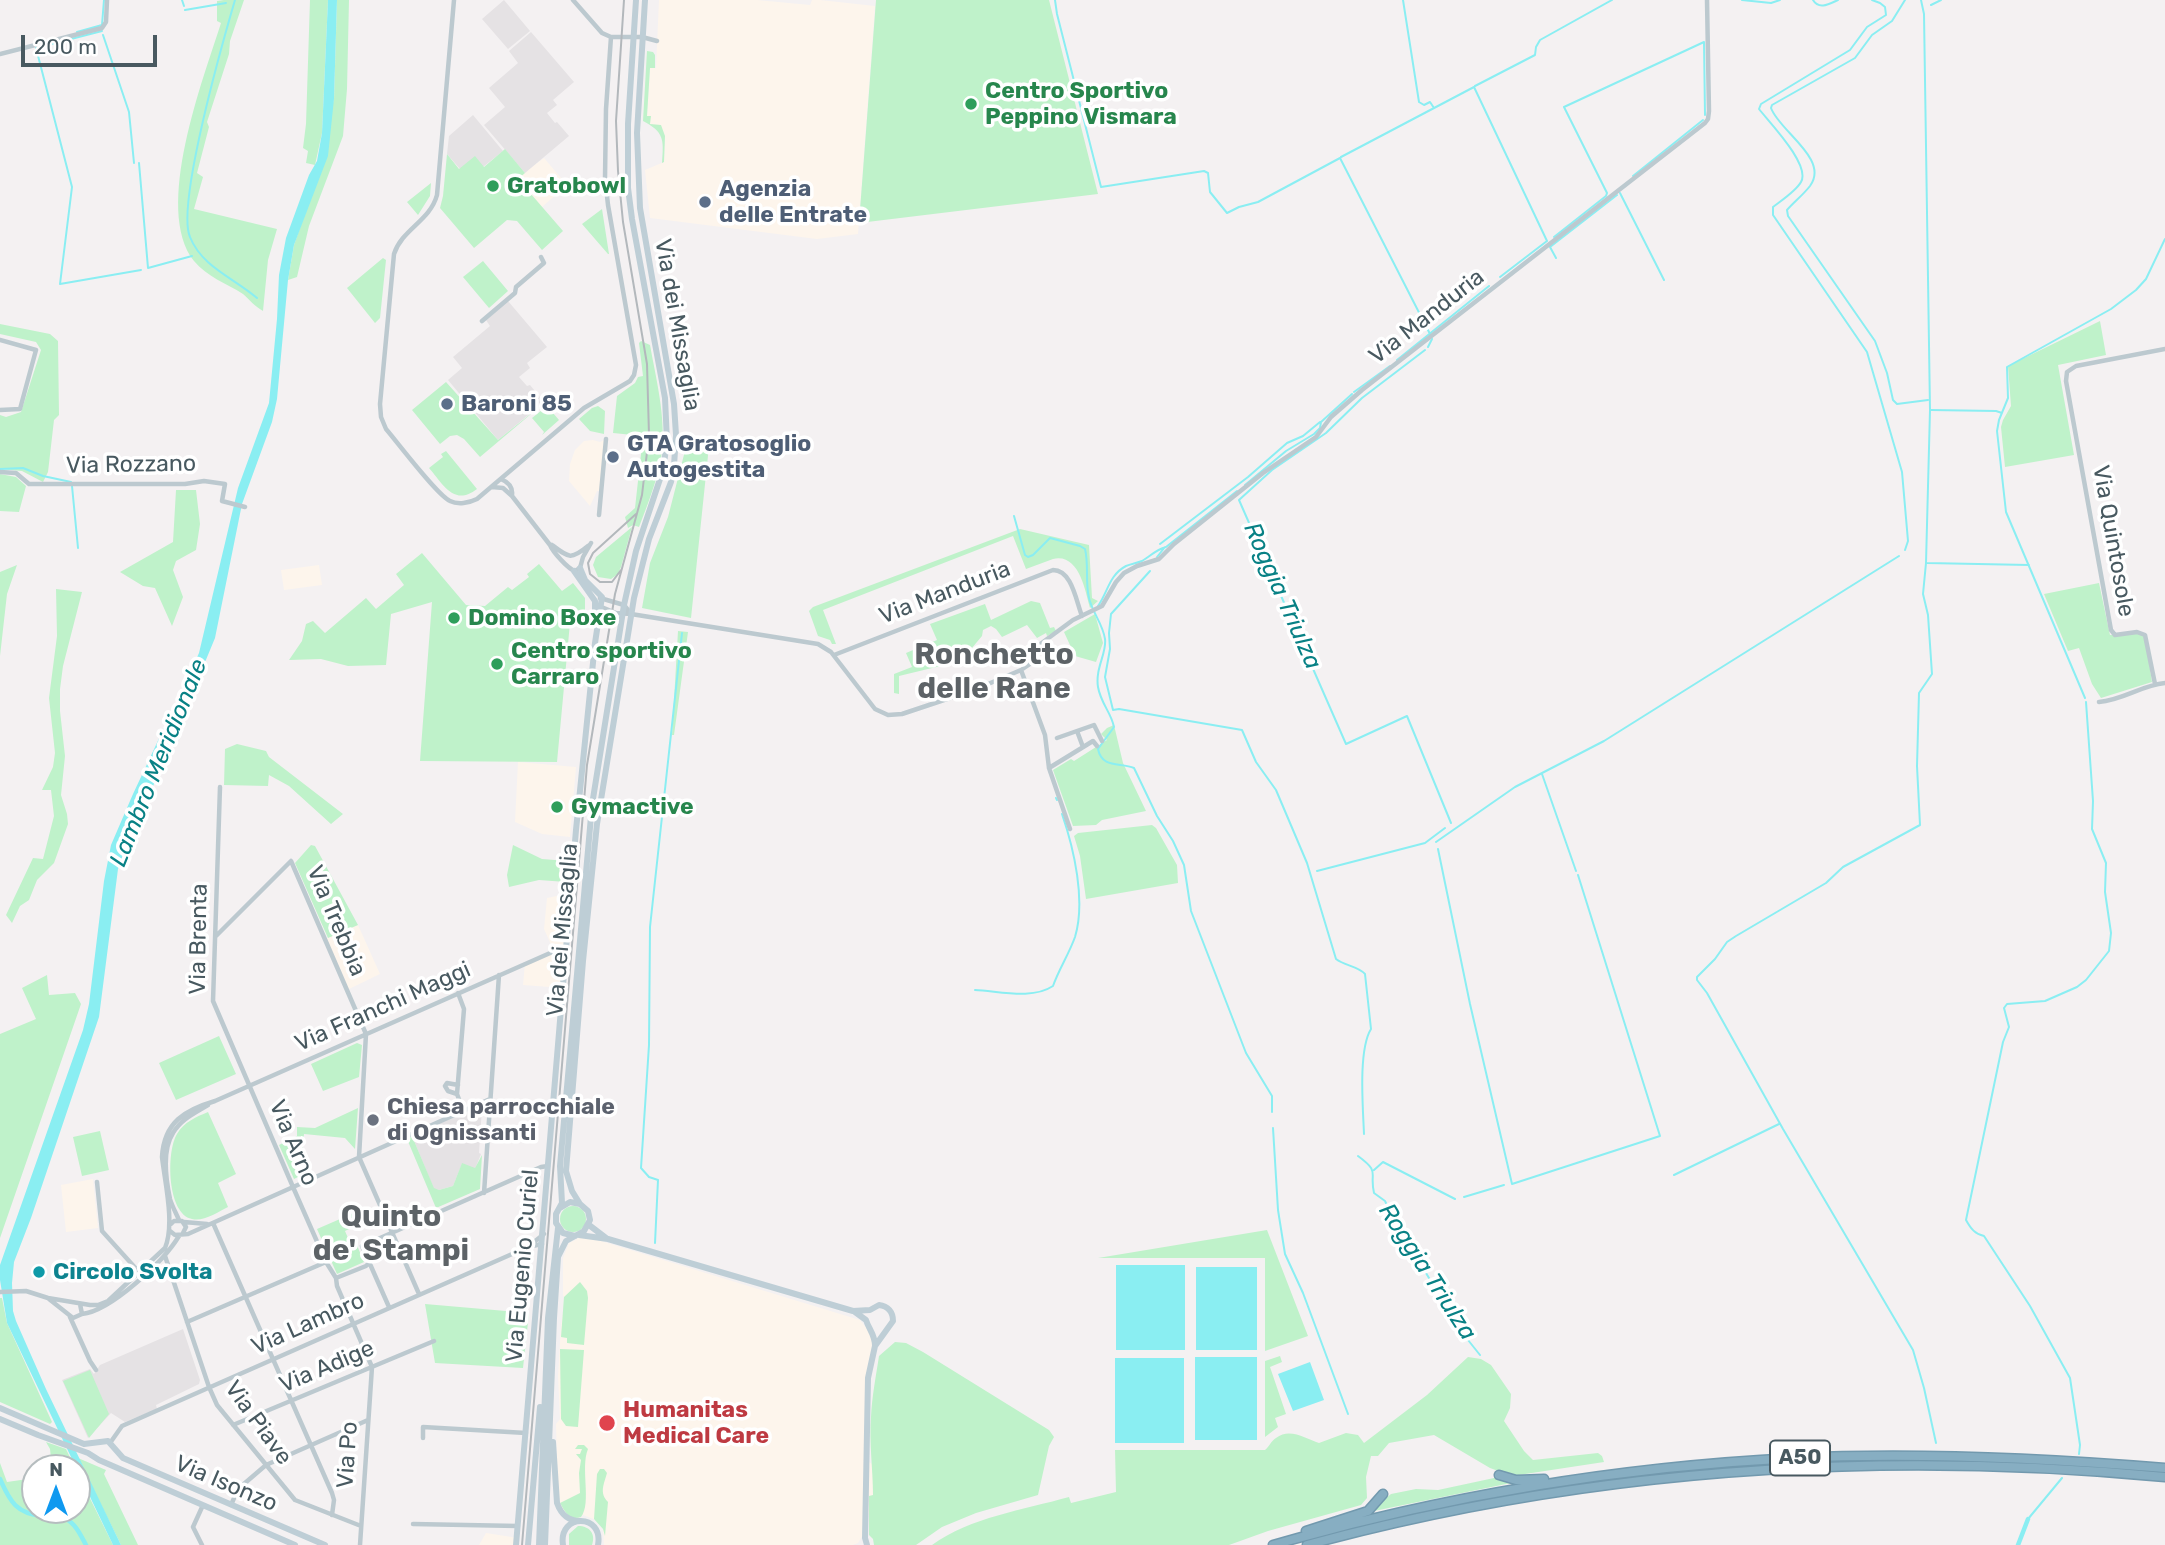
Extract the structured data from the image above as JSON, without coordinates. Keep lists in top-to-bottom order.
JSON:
{
  "streets": {
    "highway": ["A50"],
    "main road": ["Via dei Missaglia", "Via Eugenio Curiel", "Via Isonzo"],
    "street": [
      "Via Manduria",
      "Via Rozzano",
      "Via Quintosole",
      "Via Trebbia",
      "Via Brenta",
      "Via Franchi Maggi",
      "Via Arno",
      "Via Lambro",
      "Via Adige",
      "Via Piave",
      "Via Po"
    ]
  },
  "crossings": [
    ["Via dei Missaglia", "Via Eugenio Curiel"],
    ["Via Trebbia", "Via Brenta"],
    ["Via Trebbia", "Via Franchi Maggi"],
    ["Via Brenta", "Via Franchi Maggi"],
    ["Via Brenta", "Via Arno"],
    ["Via Franchi Maggi", "Via Arno"],
    ["Via Franchi Maggi", "Via Eugenio Curiel"],
    ["Via Arno", "Via Lambro"],
    ["Via Arno", "Via Adige"],
    ["Via Arno", "Via Po"],
    ["Via Lambro", "Via Piave"],
    ["Via Lambro", "Via Isonzo"],
    ["Via Adige", "Via Piave"],
    ["Via Adige", "Via Po"],
    ["Via Piave", "Via Po"]
  ],
  "districts": ["Ronchetto delle Rane", "Quinto de' Stampi"],
  "water": ["Roggia Triulza", "Lambro Meridionale"],
  "places": [
    "Centro Sportivo Peppino Vismara",
    "Gratobowl",
    "Agenzia delle Entrate",
    "Baroni 85",
    "GTA Gratosoglio Autogestita",
    "Domino Boxe",
    "Centro sportivo Carraro",
    "Gymactive",
    "Chiesa parrocchiale di Ognissanti",
    "Circolo Svolta",
    "Humanitas Medical Care"
  ],
  "scale_bar": "200 m",
  "north": "top"
}
